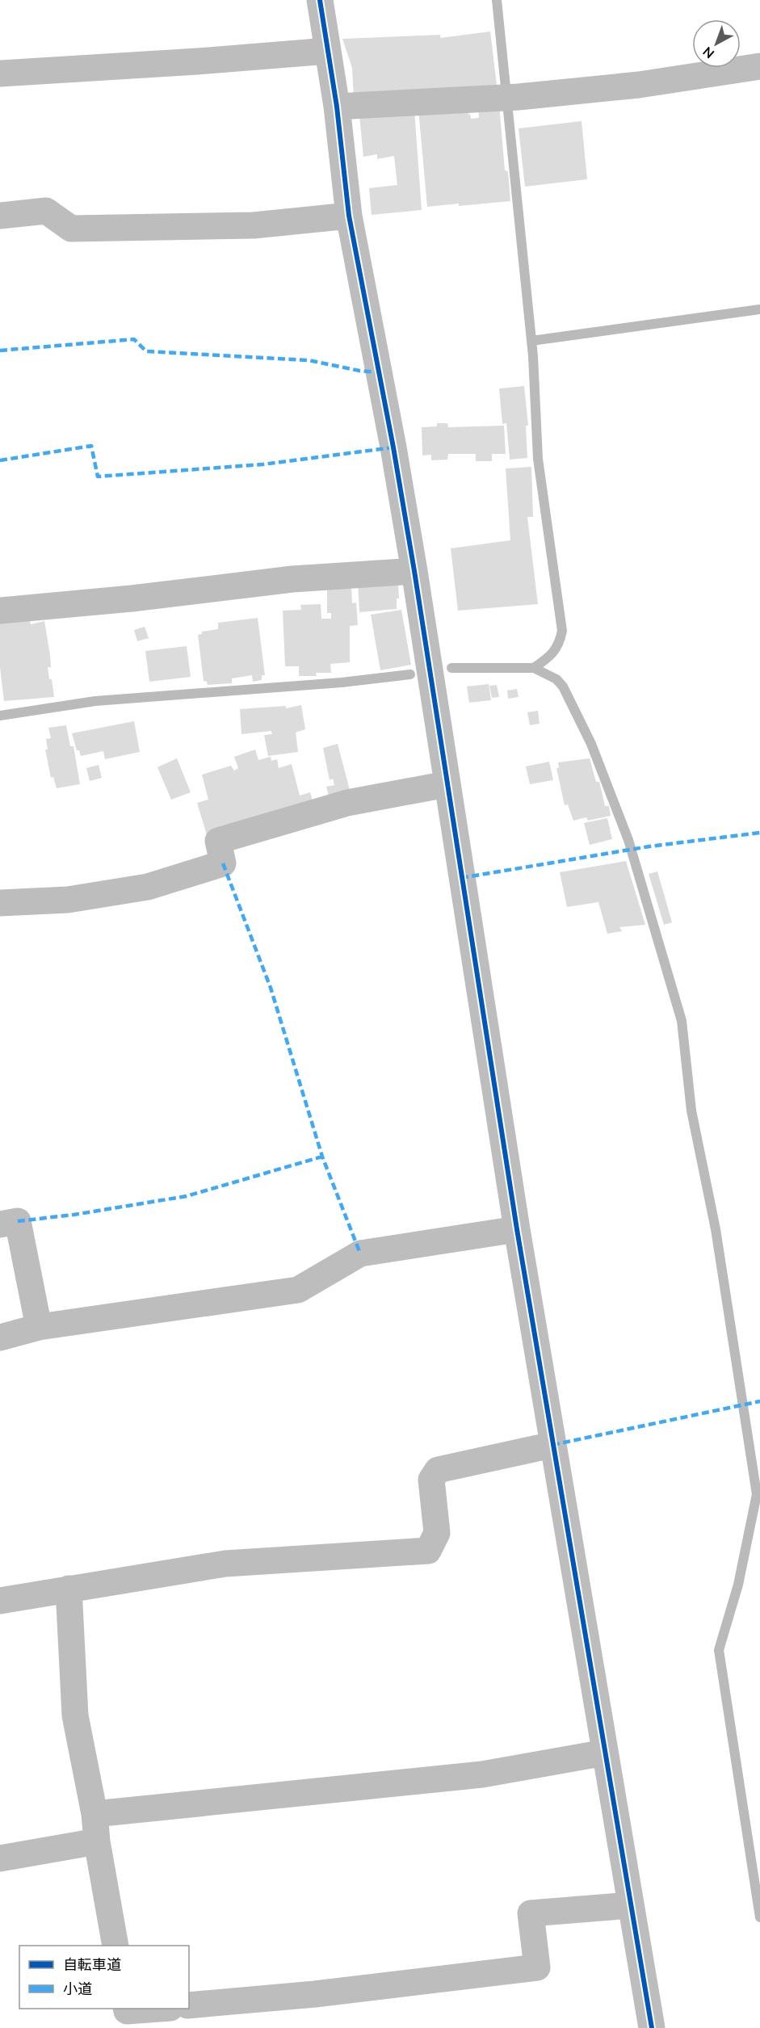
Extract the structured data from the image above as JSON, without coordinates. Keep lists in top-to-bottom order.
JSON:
{
  "legend": ["自転車道", "小道"],
  "north": "bottom left"
}
